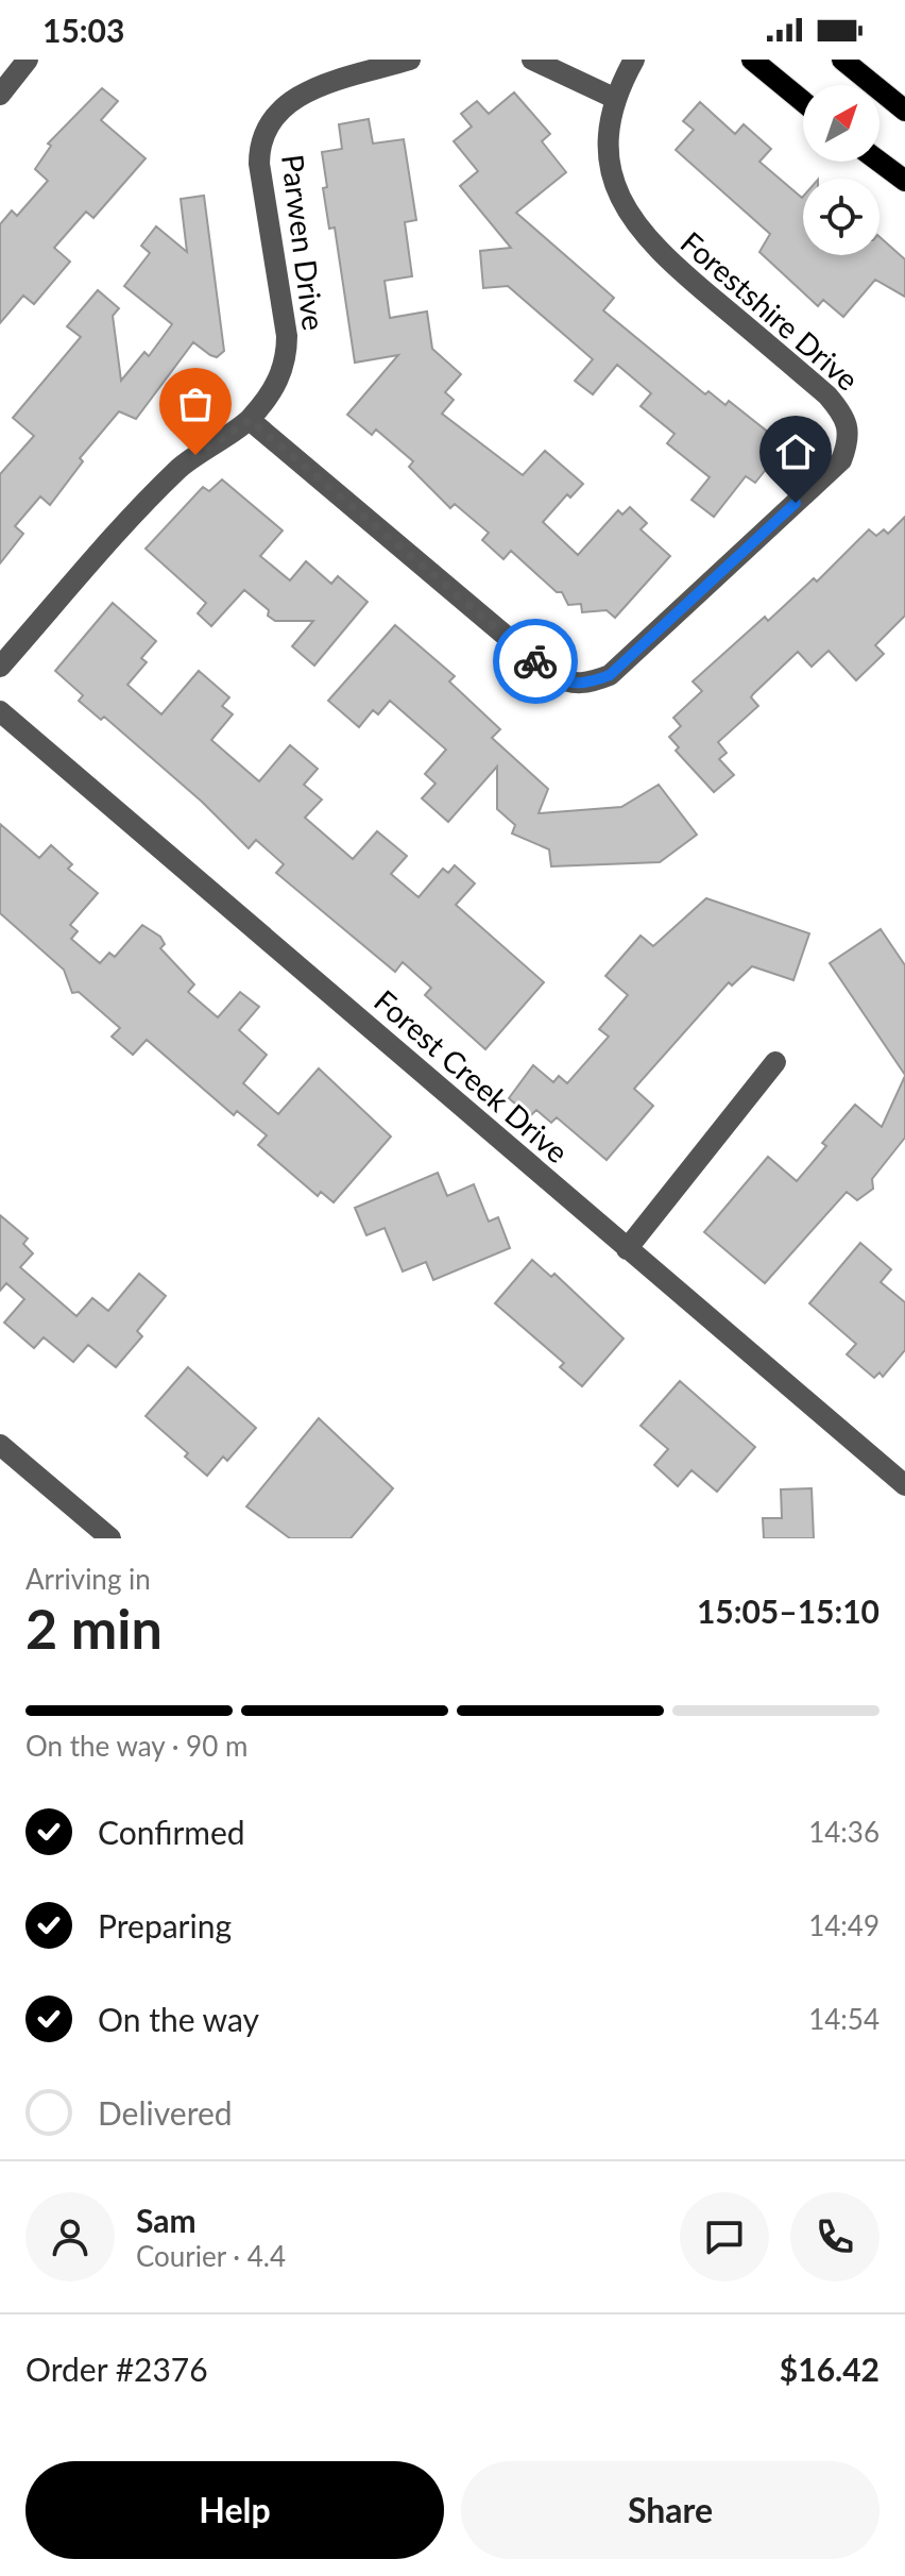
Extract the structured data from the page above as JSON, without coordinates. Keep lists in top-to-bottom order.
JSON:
{
  "streets": {
    "street": ["Parwen Drive", "Forestshire Drive", "Forest Creek Drive"]
  },
  "crossings": [
    ["Parwen Drive", "Forestshire Drive"]
  ],
  "north": "top right",
  "page": {
    "status": "15:03",
    "heading": ["2 min", "Arriving in", "15:05–15:10"],
    "panel": [
      "Sam",
      "Courier · 4.4",
      "Order #2376",
      "$16.42"
    ],
    "bar": "On the way · 90 m",
    "list": [
      ["Confirmed", "14:36"],
      ["Preparing", "14:49"],
      ["On the way", "14:54"],
      "Delivered"
    ],
    "buttons": ["Help", "Share"]
  }
}
